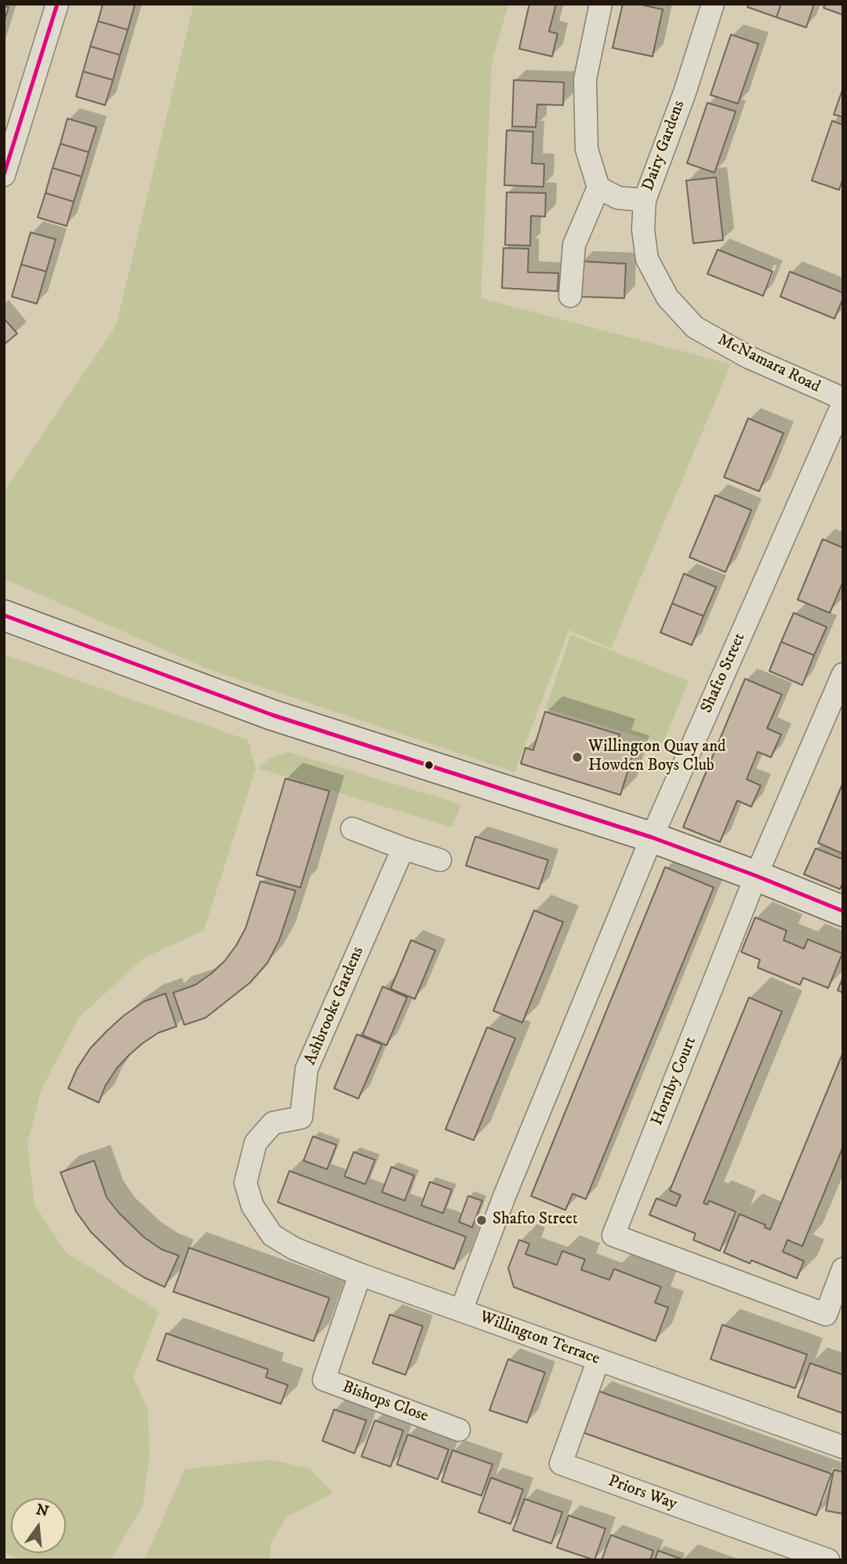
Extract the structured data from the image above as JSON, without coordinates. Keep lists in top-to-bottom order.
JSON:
{
  "streets": {
    "street": [
      "Dairy Gardens",
      "McNamara Road",
      "Shafto Street",
      "Ashbrooke Gardens",
      "Hornby Court",
      "Willington Terrace",
      "Bishops Close",
      "Priors Way"
    ]
  },
  "crossings": [
    ["Dairy Gardens", "McNamara Road"],
    ["Shafto Street", "Willington Terrace"],
    ["Ashbrooke Gardens", "Willington Terrace"],
    ["Willington Terrace", "Bishops Close"],
    ["Willington Terrace", "Priors Way"]
  ],
  "places": ["Willington Quay and Howden Boys Club", "Shafto Street"],
  "north": "top"
}
